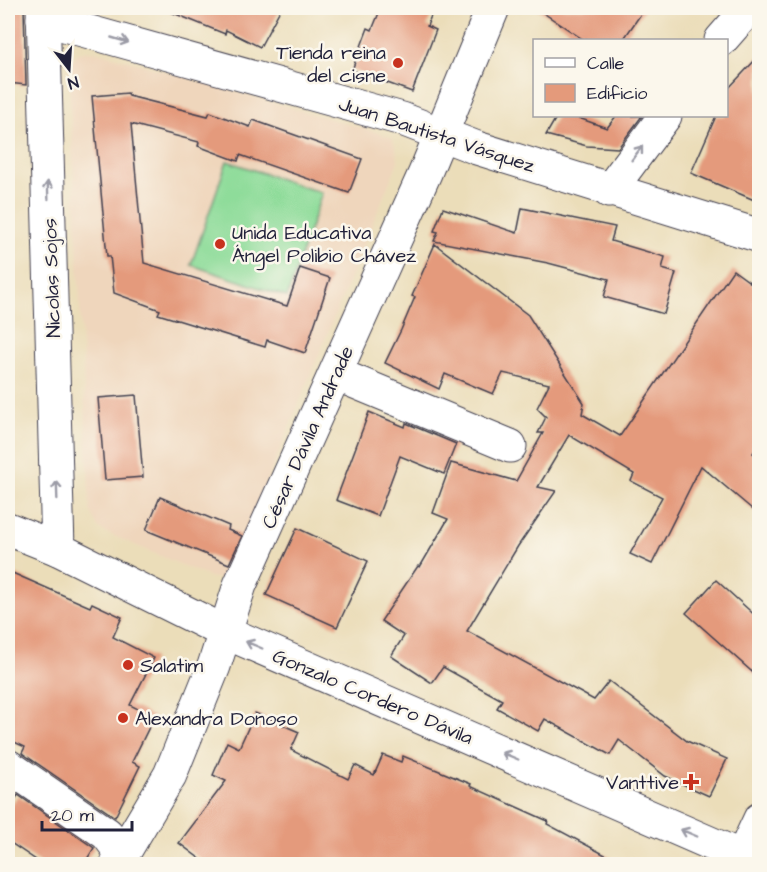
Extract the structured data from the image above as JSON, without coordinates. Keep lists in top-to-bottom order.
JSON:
{
  "streets": {
    "street": [
      "Juan Bautista Vásquez",
      "Nicolas Sojos",
      "César Dávila Andrade",
      "Gonzalo Cordero Dávila"
    ]
  },
  "crossings": [
    ["Juan Bautista Vásquez", "Nicolas Sojos"],
    ["Juan Bautista Vásquez", "César Dávila Andrade"],
    ["Nicolas Sojos", "Gonzalo Cordero Dávila"],
    ["César Dávila Andrade", "Gonzalo Cordero Dávila"]
  ],
  "one_way": ["Juan Bautista Vásquez", "Nicolas Sojos"],
  "places": {
    "other": [
      "Tienda reina del cisne",
      "Unida Educativa Ángel Polibio Chávez",
      "Salatim",
      "Alexandra Donoso"
    ],
    "health": ["Vanttive"]
  },
  "legend": ["Calle", "Edificio"],
  "scale_bar": "20 m",
  "north": "bottom"
}
